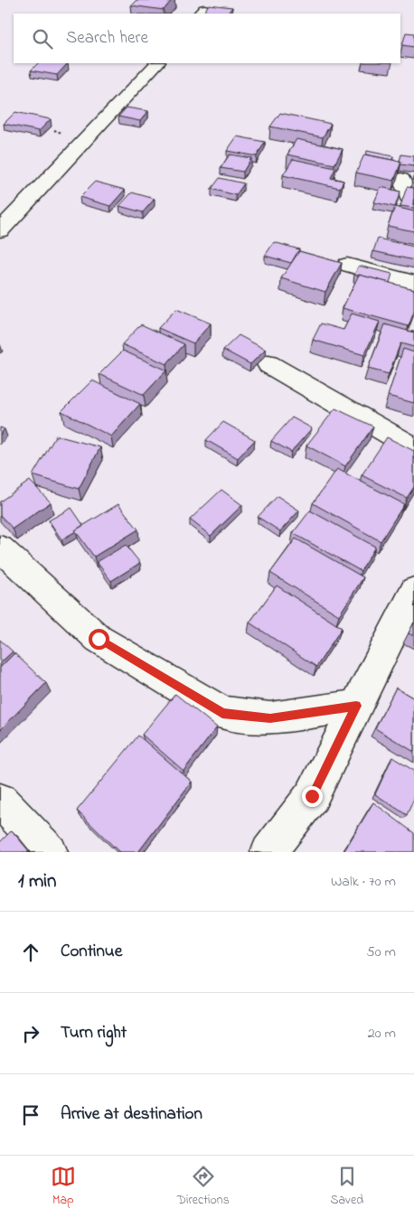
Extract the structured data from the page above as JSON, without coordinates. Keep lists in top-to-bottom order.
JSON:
{
  "page": {
    "search": "Search here",
    "heading": ["1 min", "Walk · 70 m"],
    "list": [
      ["Continue", "50 m"],
      ["Turn right", "20 m"],
      "Arrive at destination"
    ],
    "nav": ["Map", "Directions", "Saved"]
  }
}
